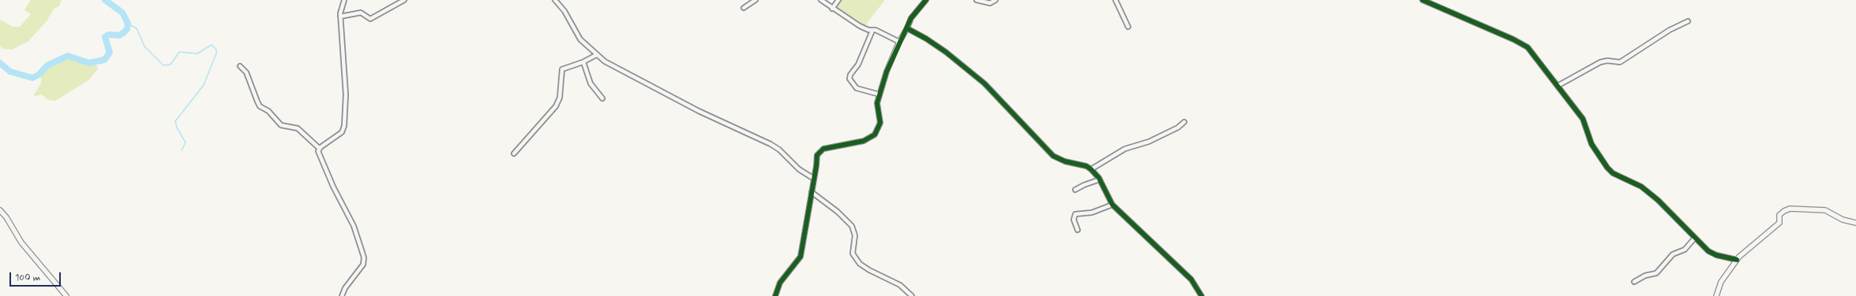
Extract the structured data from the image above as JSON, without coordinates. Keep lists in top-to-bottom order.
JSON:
{
  "scale_bar": "100 m"
}
